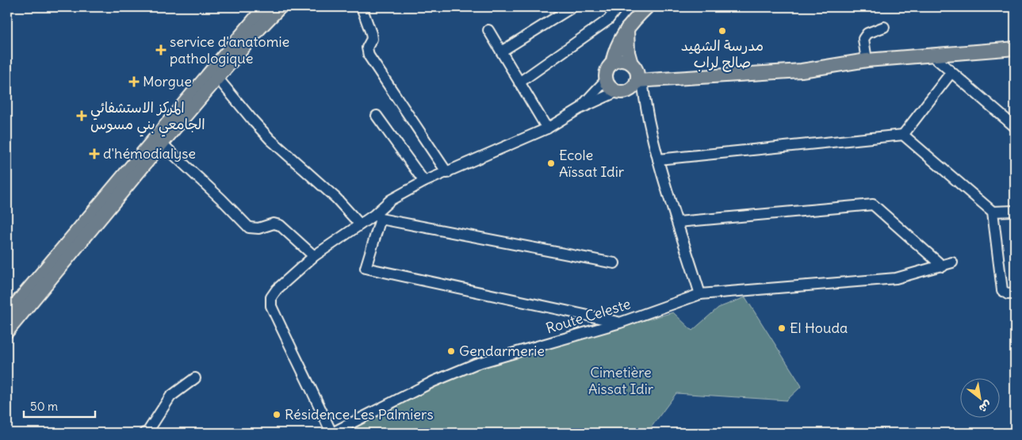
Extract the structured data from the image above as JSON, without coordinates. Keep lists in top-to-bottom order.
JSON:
{
  "streets": {
    "street": ["Route Celeste"]
  },
  "parks": ["Cimetière Aissat Idir"],
  "places": {
    "other": [
      "مدرسة الشهيد صالح لراب",
      "Ecole Aïssat Idir",
      "El Houda",
      "Gendarmerie",
      "Résidence Les Palmiers"
    ],
    "health": [
      "service d'anatomie pathologique",
      "Morgue",
      "المركز الاستشفائي الجامعي بني مسوس",
      "d'hémodialyse"
    ]
  },
  "scale_bar": "50 m",
  "north": "bottom right"
}
